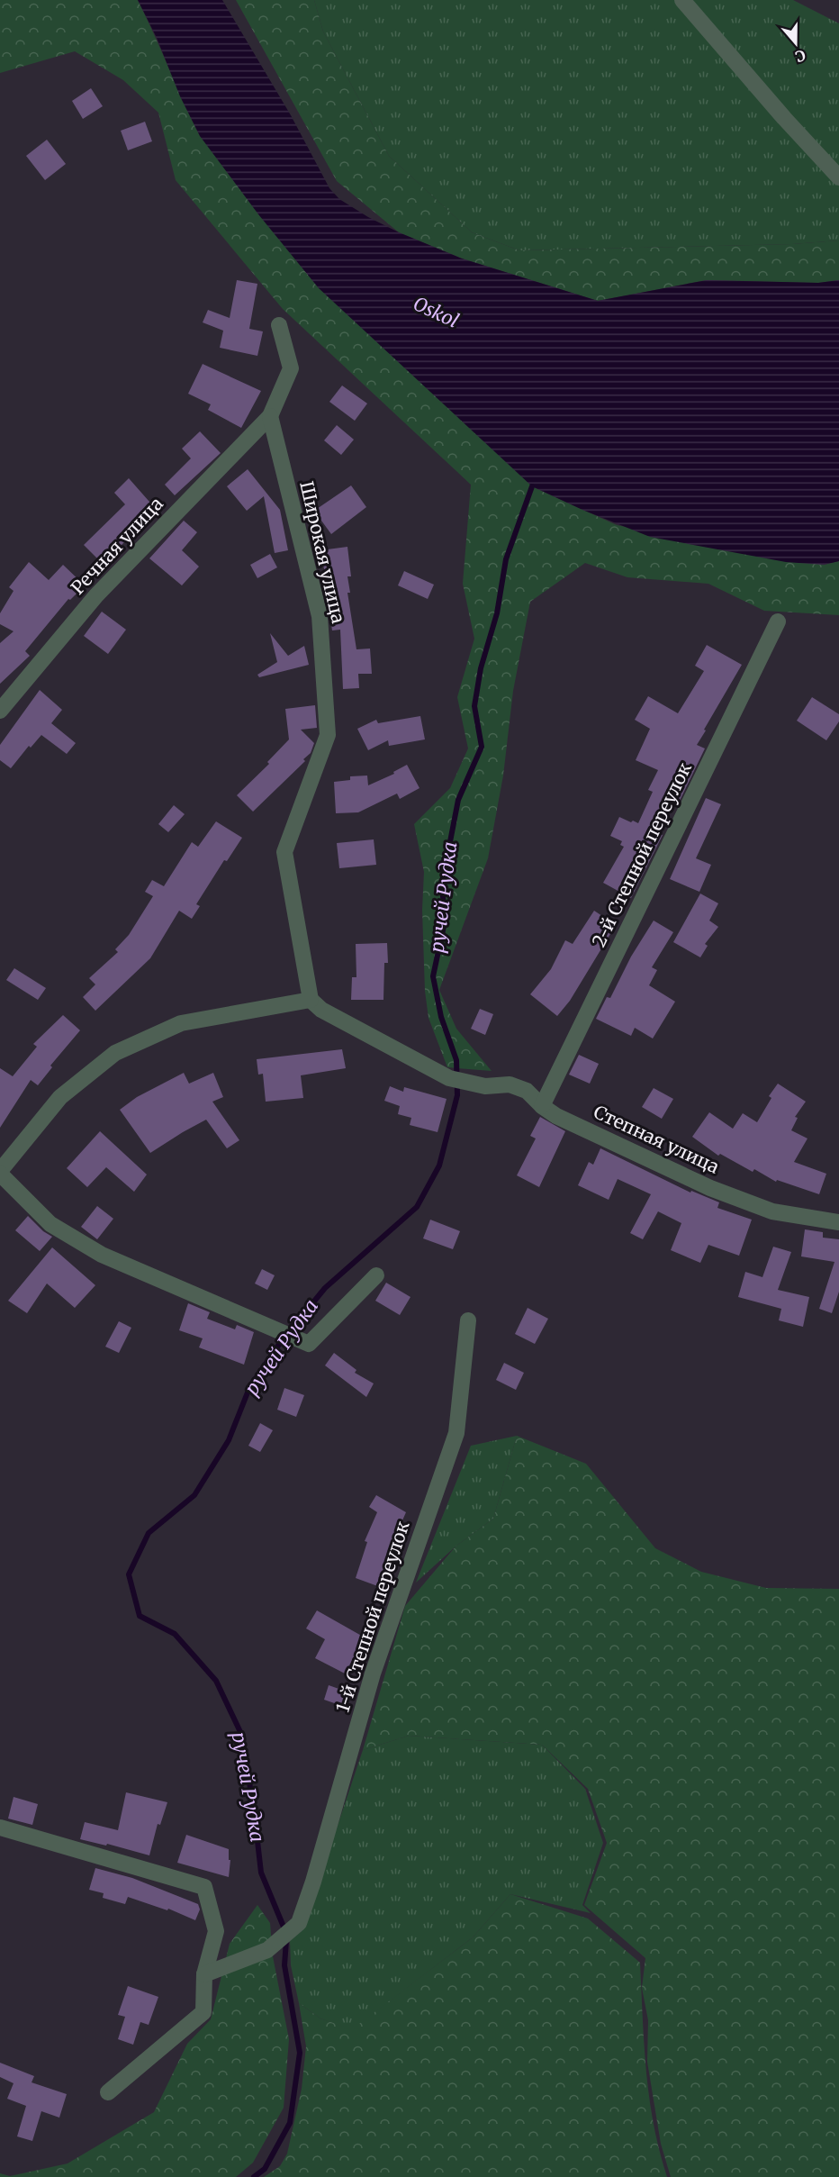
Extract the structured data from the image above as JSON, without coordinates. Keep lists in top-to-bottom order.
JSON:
{
  "streets": {
    "street": [
      "Речная улица",
      "Широкая улица",
      "2-й Степной переулок",
      "Степная улица",
      "1-й Степной переулок"
    ]
  },
  "crossings": [
    ["Речная улица", "Широкая улица"],
    ["Широкая улица", "Степная улица"],
    ["2-й Степной переулок", "Степная улица"]
  ],
  "water": ["Oskol", "ручей Рудка"],
  "north": "bottom"
}
